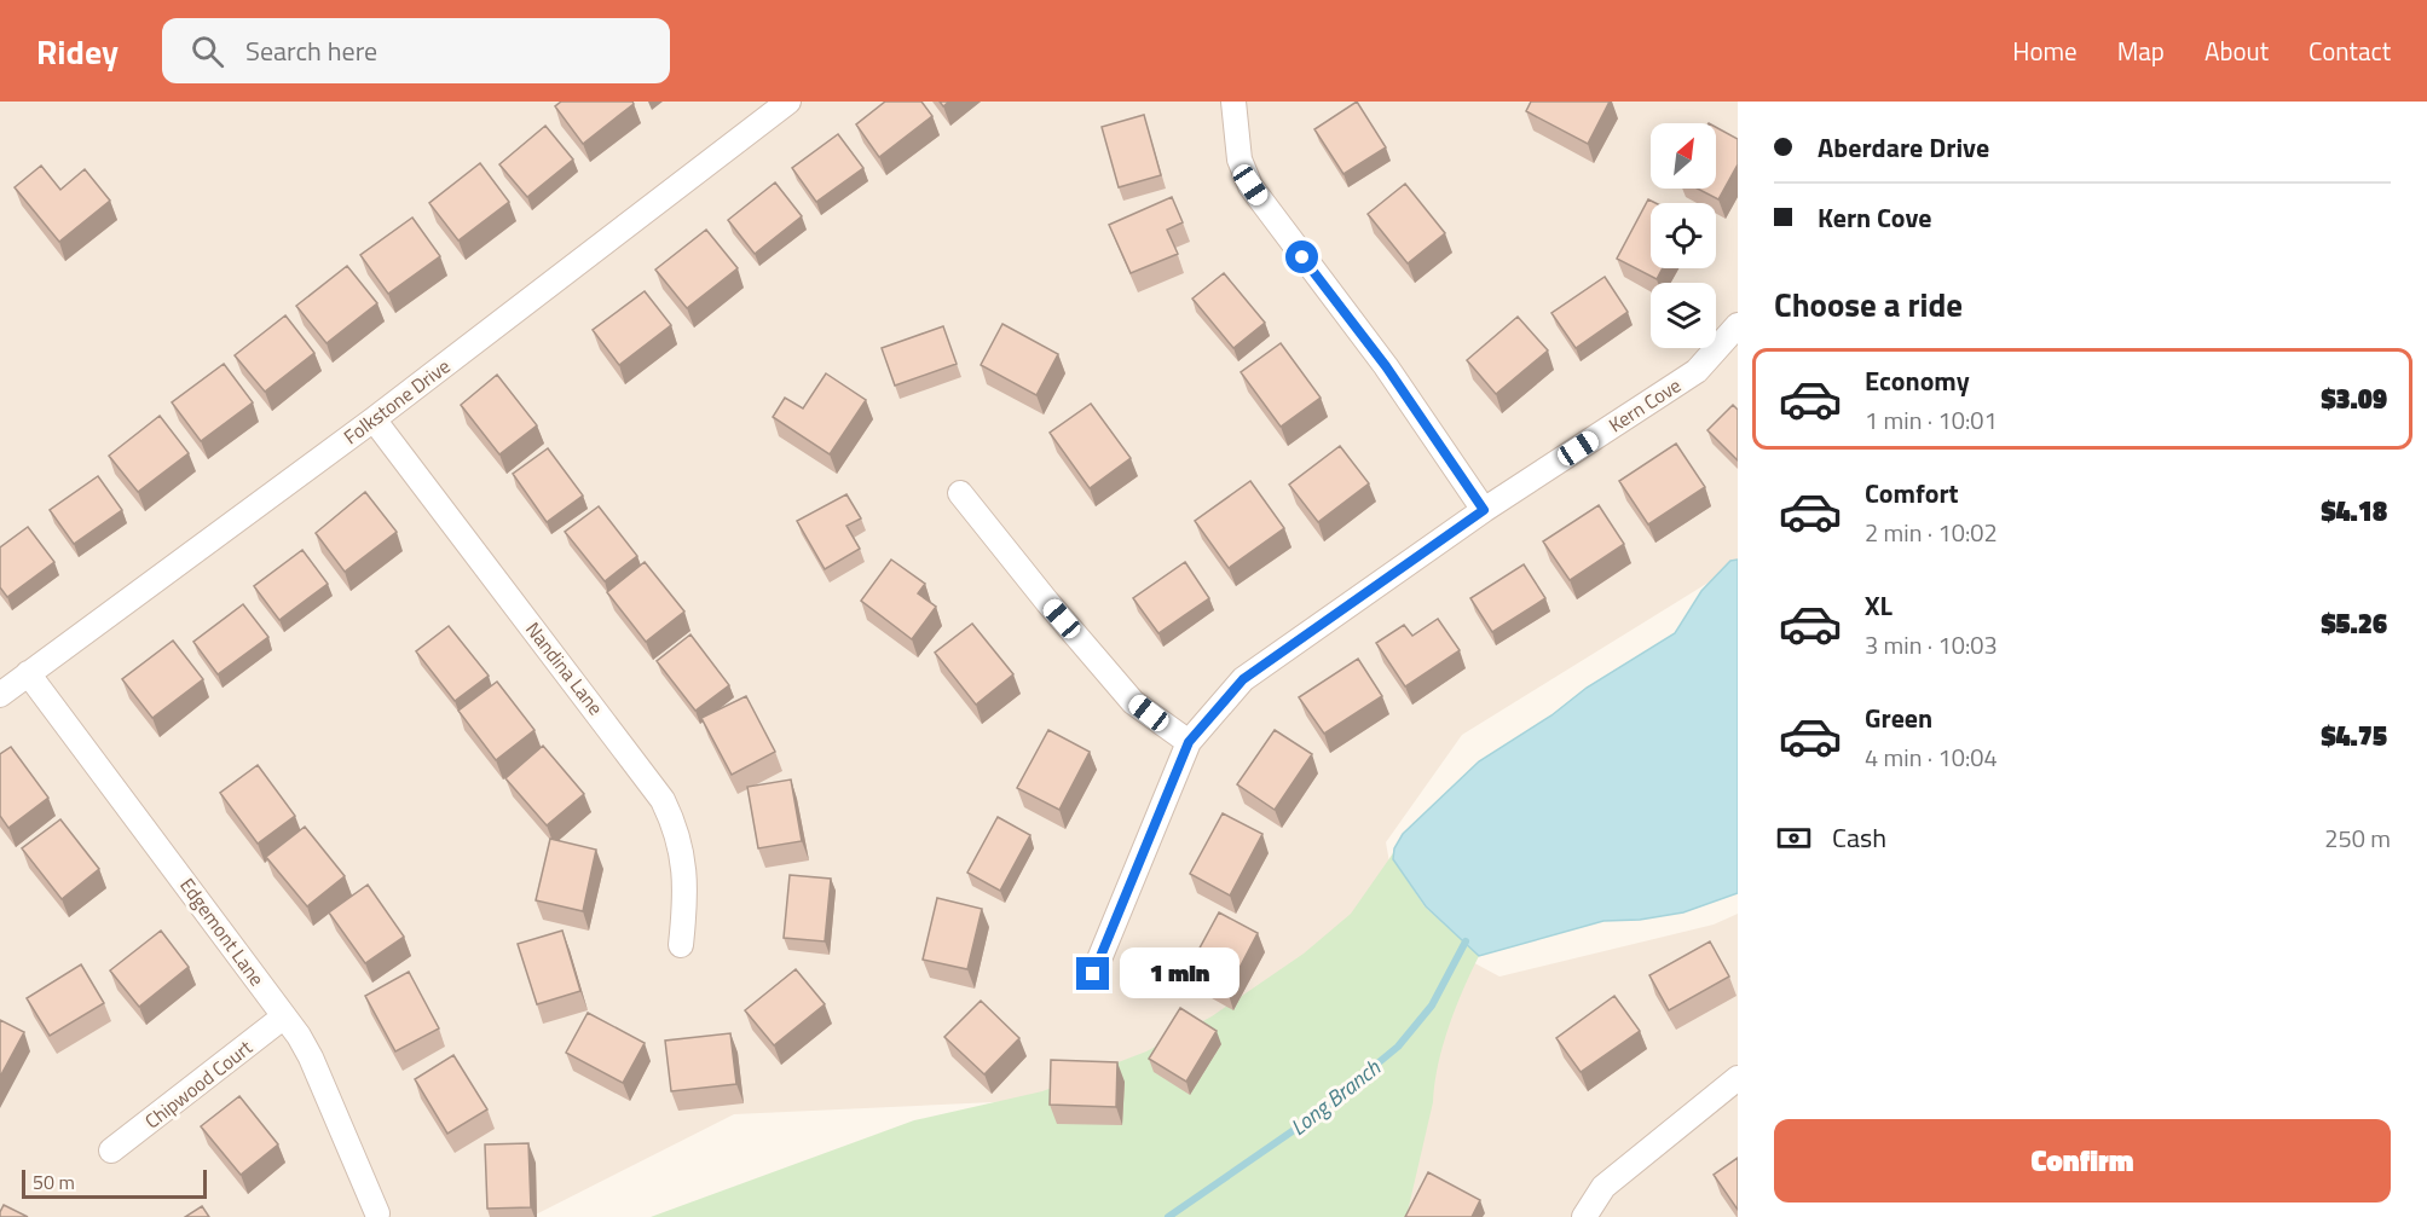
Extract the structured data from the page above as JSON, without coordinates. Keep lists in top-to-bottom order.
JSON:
{
  "streets": {
    "street": [
      "Folkstone Drive",
      "Kern Cove",
      "Nandina Lane",
      "Edgemont Lane",
      "Chipwood Court"
    ]
  },
  "crossings": [
    ["Folkstone Drive", "Nandina Lane"],
    ["Folkstone Drive", "Edgemont Lane"],
    ["Edgemont Lane", "Chipwood Court"]
  ],
  "water": ["Long Branch"],
  "scale_bar": "50 m",
  "north": "top right",
  "page": {
    "header": "Ridey",
    "search": "Search here",
    "nav": [
      "Home",
      "Map",
      "About",
      "Contact"
    ],
    "banner": ["Aberdare Drive", "Kern Cove"],
    "heading": "Choose a ride",
    "list": [
      {
        "name": "Economy",
        "note": "1 min · 10:01",
        "value": "$3.09"
      },
      {
        "name": "Comfort",
        "note": "2 min · 10:02",
        "value": "$4.18"
      },
      {
        "name": "XL",
        "note": "3 min · 10:03",
        "value": "$5.26"
      },
      {
        "name": "Green",
        "note": "4 min · 10:04",
        "value": "$4.75"
      }
    ],
    "pay": ["Cash", "250 m"],
    "bubble": "1 min",
    "buttons": "Confirm",
    "scale": "50 m"
  }
}
